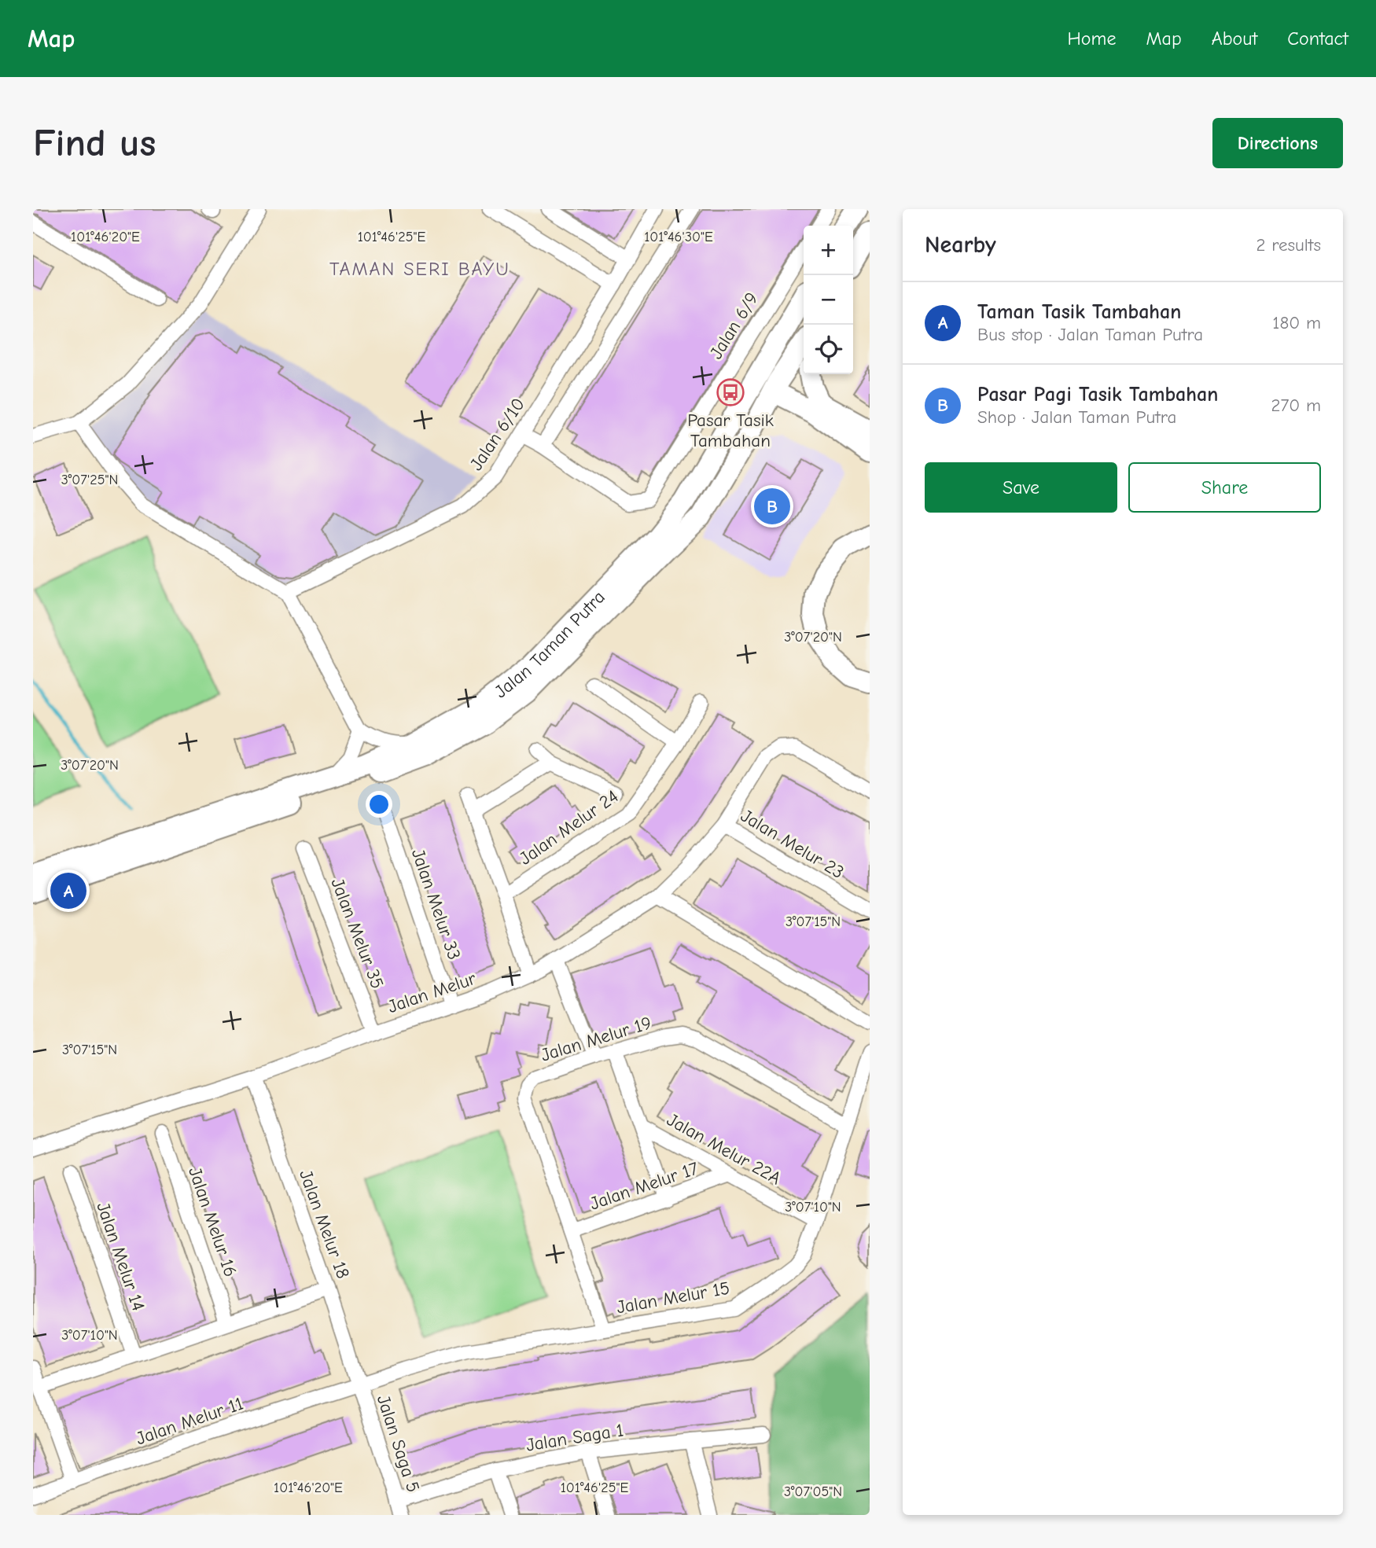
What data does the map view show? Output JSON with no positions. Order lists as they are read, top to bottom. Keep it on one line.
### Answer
{"streets":{"street":["Jalan 6/9","Jalan 6/10","Jalan Taman Putra","Jalan Melur 24","Jalan Melur 23","Jalan Melur 33","Jalan Melur 35","Jalan Melur","Jalan Melur 19","Jalan Melur 22A","Jalan Melur 17","Jalan Melur 16","Jalan Melur 18","Jalan Melur 14","Jalan Melur 15","Jalan Melur 11","Jalan Saga 1","Jalan Saga 5"]},"crossings":[["Jalan 6/9","Jalan 6/10"],["Jalan Melur 23","Jalan Melur"],["Jalan Melur 33","Jalan Melur"],["Jalan Melur 35","Jalan Melur"],["Jalan Melur","Jalan Melur 18"],["Jalan Melur 19","Jalan Melur 17"],["Jalan Melur 19","Jalan Melur 15"],["Jalan Melur 22A","Jalan Melur 17"],["Jalan Melur 22A","Jalan Melur 15"],["Jalan Melur 18","Jalan Melur 15"],["Jalan Melur 18","Jalan Melur 11"],["Jalan Melur 18","Jalan Saga 5"],["Jalan Melur 15","Jalan Melur 11"],["Jalan Melur 15","Jalan Saga 5"],["Jalan Melur 11","Jalan Saga 5"],["Jalan Saga 1","Jalan Saga 5"]],"districts":["TAMAN SERI BAYU"],"places":{"bus stop":["Pasar Tasik Tambahan"]},"page":{"header":"Map","nav":["Home","Map","About","Contact"],"buttons":["Directions",["Save","Share"]],"title":"Find us","heading":["Nearby","2 results"],"map_buttons":["+","−"],"list":[{"mark":"A","name":"Taman Tasik Tambahan","note":"Bus stop · Jalan Taman Putra","value":"180 m"},{"mark":"B","name":"Pasar Pagi Tasik Tambahan","note":"Shop · Jalan Taman Putra","value":"270 m"}],"pins":["B","A"]},"coordinates":["101°46'20\"E","101°46'25\"E","101°46'30\"E","3°07'25\"N","3°07'20\"N","3°07'15\"N","3°07'10\"N","3°07'05\"N"]}
